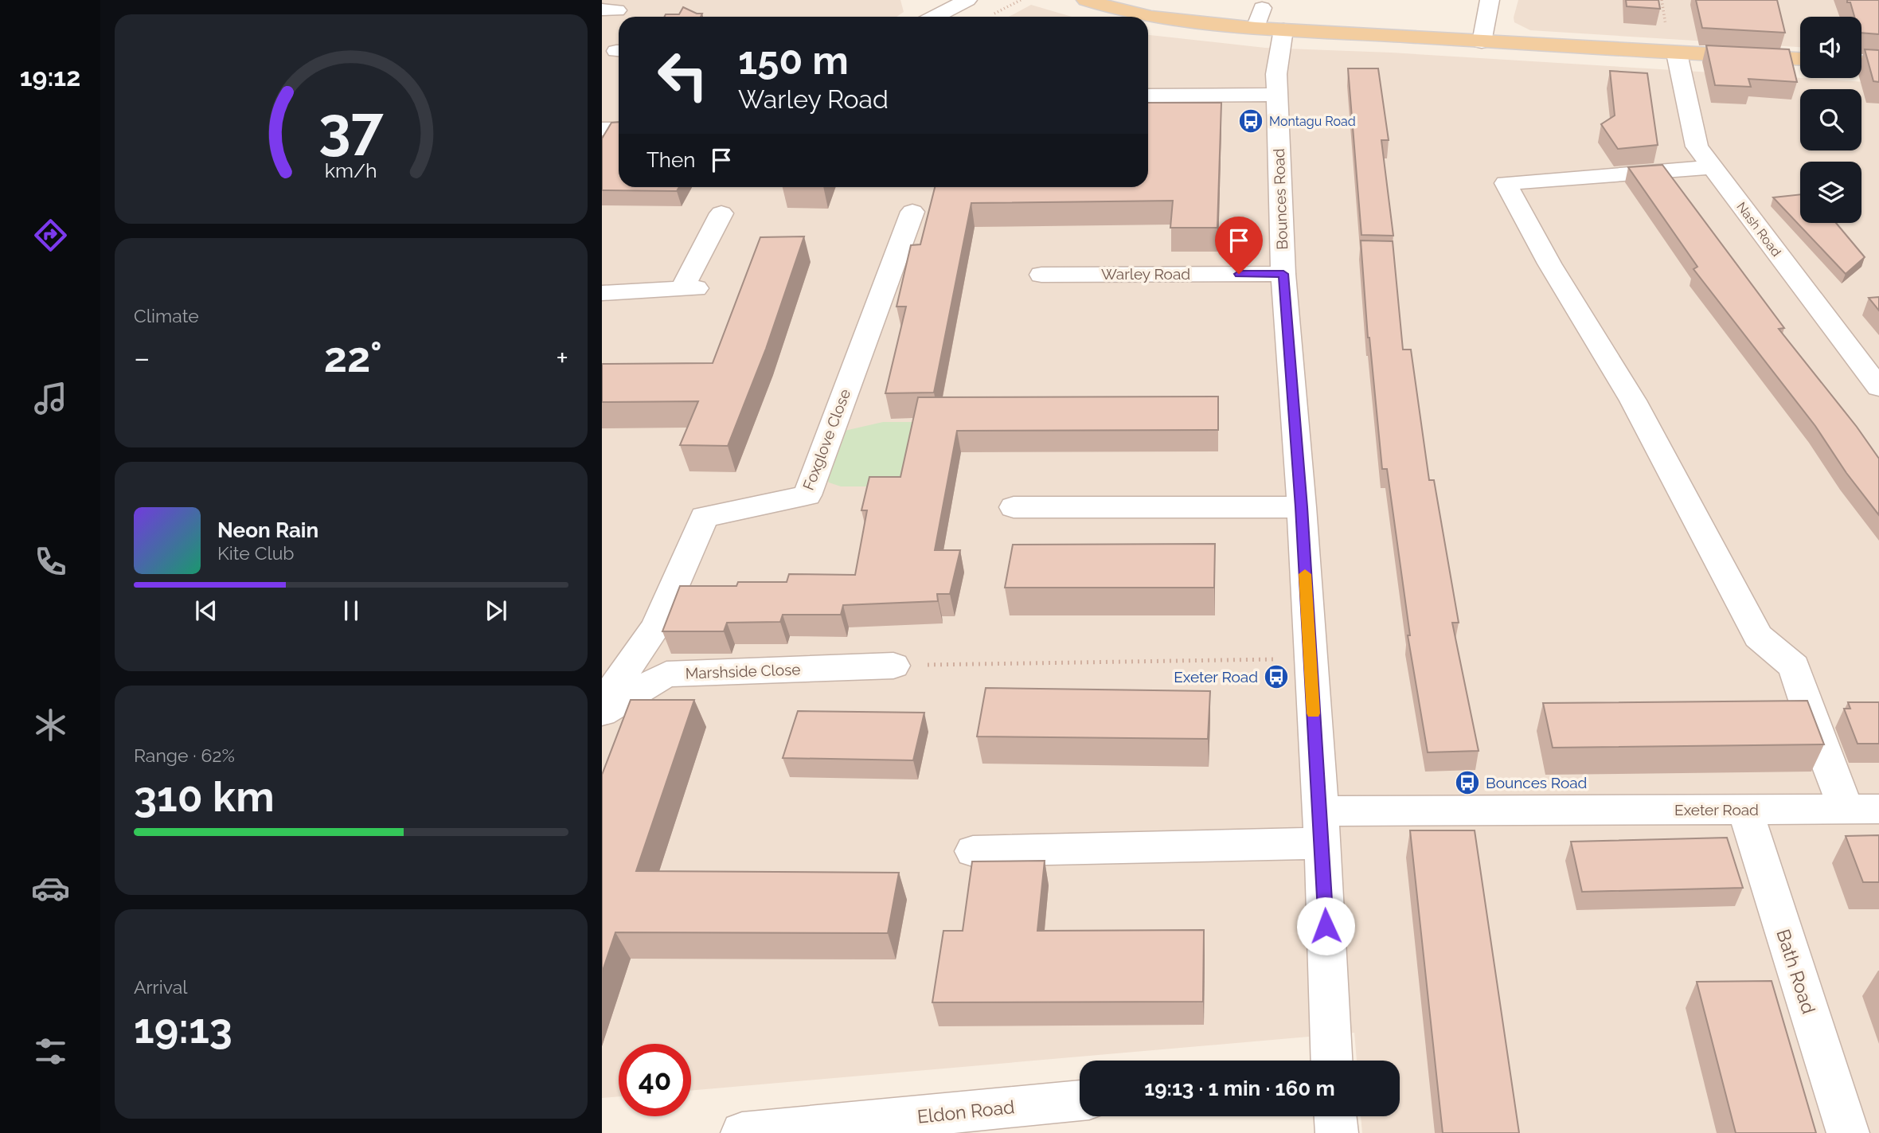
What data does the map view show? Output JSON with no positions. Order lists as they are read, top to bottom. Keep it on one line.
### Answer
{"streets":{"street":["Bounces Road","Nash Road","Warley Road","Foxglove Close","Marshside Close","Exeter Road","Bath Road","Eldon Road"]},"crossings":[["Bounces Road","Warley Road"],["Bounces Road","Exeter Road"],["Exeter Road","Bath Road"]],"places":{"bus stop":["Montagu Road","Exeter Road","Bounces Road"]},"page":{"tabs":"19:12","turn":["150 m","Warley Road"],"then":"Then","tile":["Climate",["Range · 62%","310 km"],["Arrival","19:13"]],"heat":["−","22°","+"],"song":["Neon Rain","Kite Club"],"limit":"40","trip":"19:13 · 1 min · 160 m","gauge":["37","km/h"]}}
